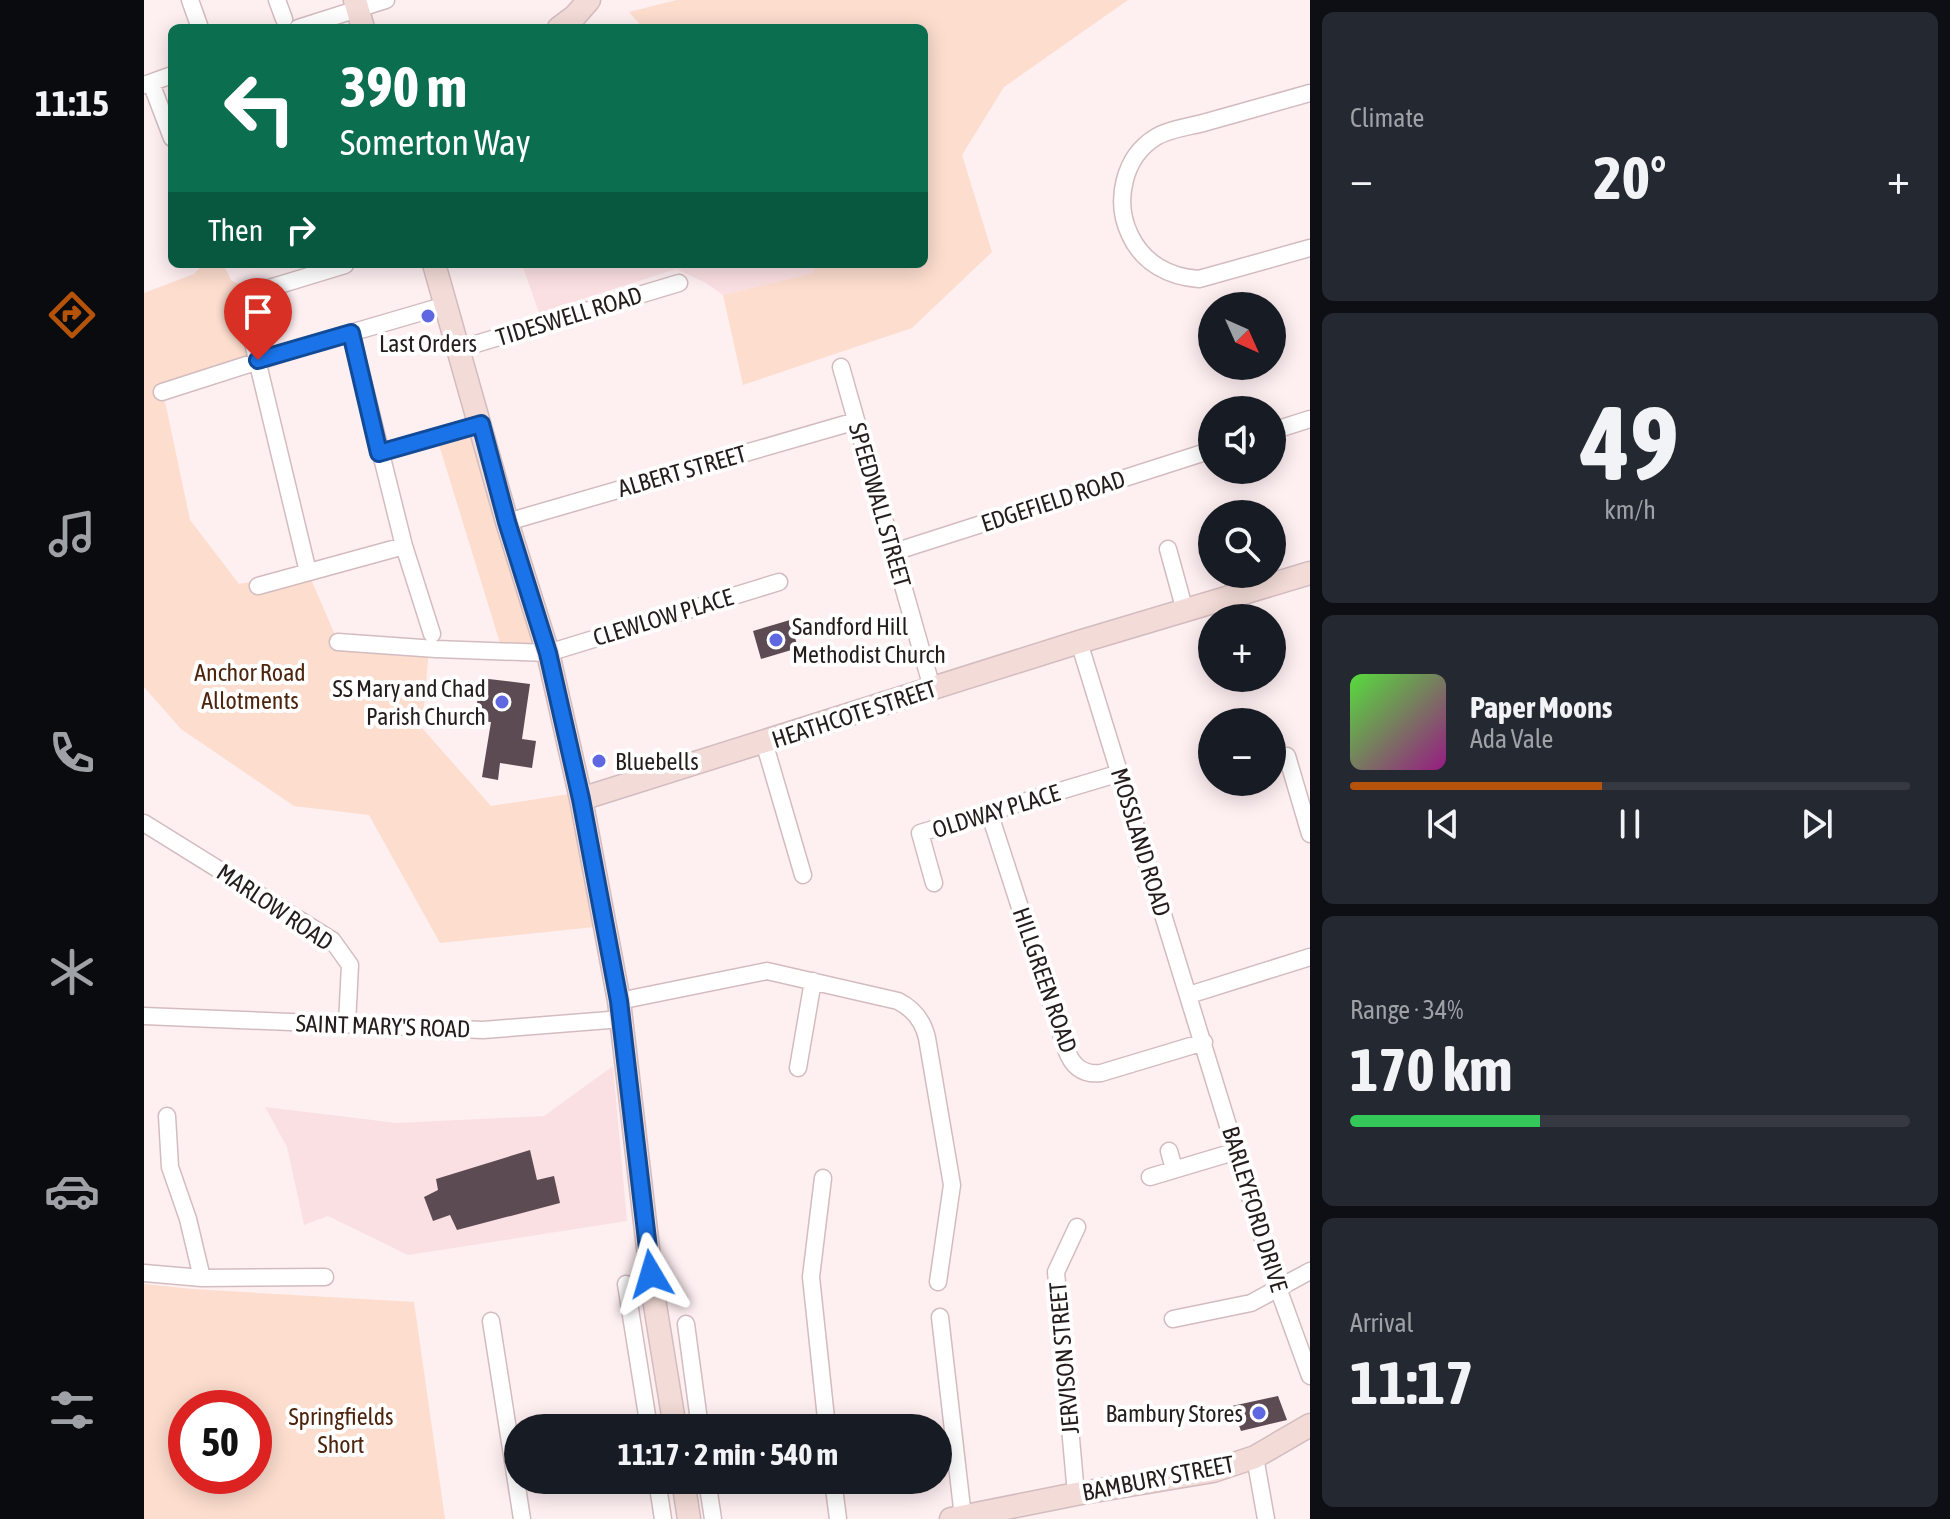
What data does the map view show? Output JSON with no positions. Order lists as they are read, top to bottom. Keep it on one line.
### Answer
{"streets":{"main road":["HEATHCOTE STREET","BAMBURY STREET"],"street":["TIDESWELL ROAD","ALBERT STREET","EDGEFIELD ROAD","SPEEDWALL STREET","CLEWLOW PLACE","OLDWAY PLACE","MOSSLAND ROAD","MARLOW ROAD","HILLGREEN ROAD","SAINT MARY'S ROAD","BARLEYFORD DRIVE","JERVISON STREET"]},"crossings":[["ALBERT STREET","SPEEDWALL STREET"],["EDGEFIELD ROAD","SPEEDWALL STREET"],["SPEEDWALL STREET","HEATHCOTE STREET"],["HEATHCOTE STREET","MOSSLAND ROAD"],["OLDWAY PLACE","MOSSLAND ROAD"],["OLDWAY PLACE","HILLGREEN ROAD"],["MOSSLAND ROAD","HILLGREEN ROAD"],["MOSSLAND ROAD","BARLEYFORD DRIVE"],["MARLOW ROAD","SAINT MARY'S ROAD"],["HILLGREEN ROAD","BARLEYFORD DRIVE"],["JERVISON STREET","BAMBURY STREET"]],"parks":["Anchor Road Allotments","Springfields Short"],"places":["Last Orders","Sandford Hill Methodist Church","SS Mary and Chad Parish Church","Bluebells","Bambury Stores"],"north":"bottom right","page":{"tabs":"11:15","tile":["Climate",["49","km/h"],["Range · 34%","170 km"],["Arrival","11:17"]],"turn":["390 m","Somerton Way"],"heat":["−","20°","+"],"then":"Then","map_buttons":["+","−"],"song":["Paper Moons","Ada Vale"],"limit":"50","trip":"11:17 · 2 min · 540 m"}}
